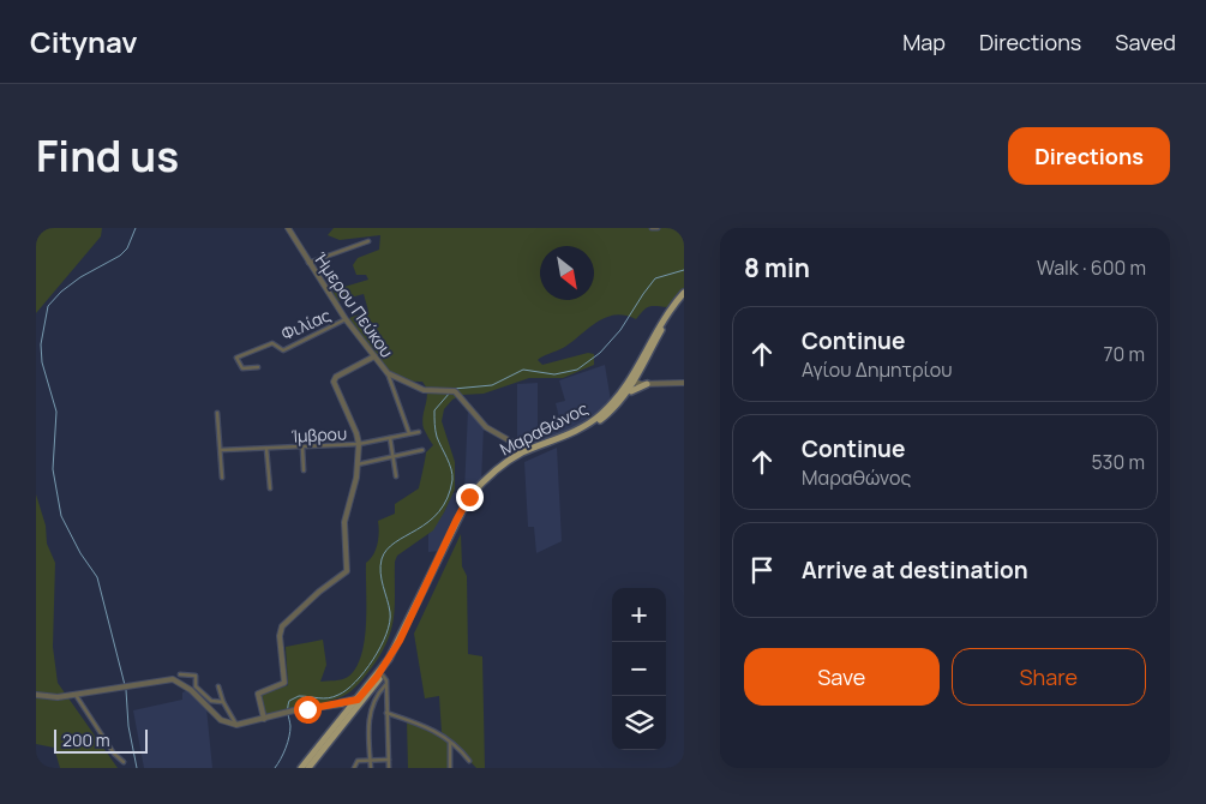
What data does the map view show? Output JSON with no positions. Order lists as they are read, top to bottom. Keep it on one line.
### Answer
{"streets":{"main road":["Μαραθώνος"],"street":["Ήμερου Πεύκου","Φιλίας","Ίμβρου"]},"crossings":[["Ήμερου Πεύκου","Φιλίας"],["Ήμερου Πεύκου","Μαραθώνος"]],"scale_bar":"200 m","north":"bottom right","page":{"header":"Citynav","nav":["Map","Directions","Saved"],"title":"Find us","buttons":["Directions",["Save","Share"]],"heading":["8 min","Walk · 600 m"],"list":[["Continue","Αγίου Δημητρίου","70 m"],["Continue","Μαραθώνος","530 m"],"Arrive at destination"],"map_buttons":["+","−"],"scale":"200 m"}}
